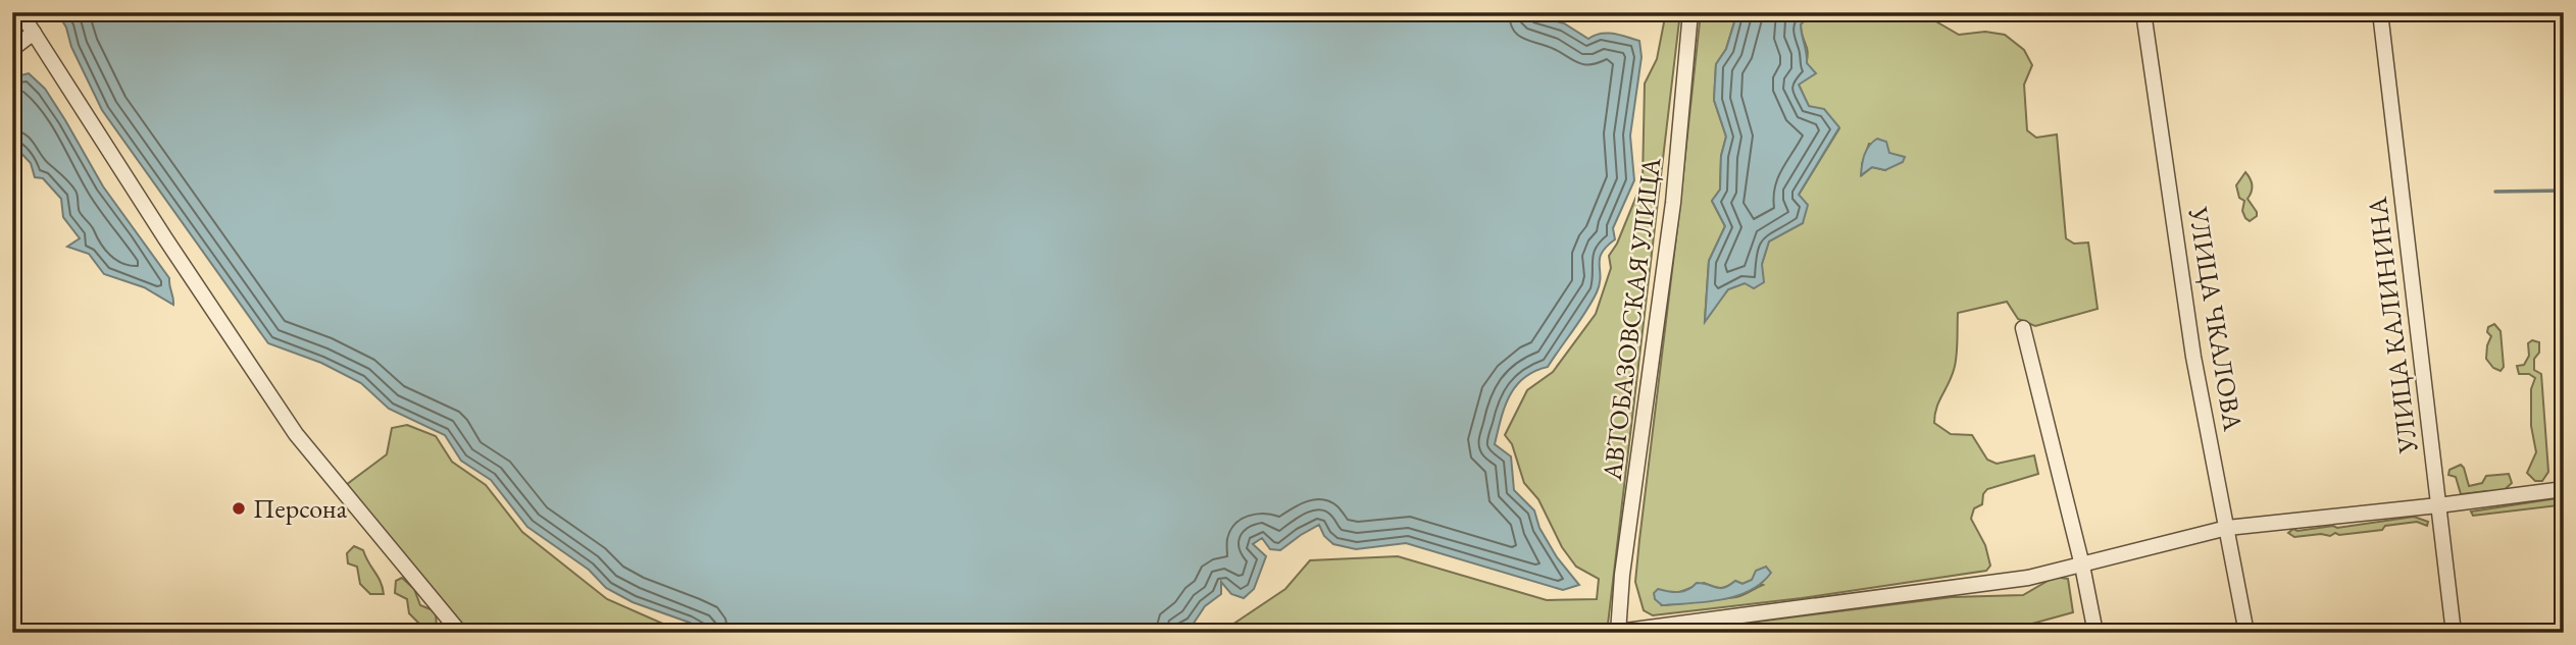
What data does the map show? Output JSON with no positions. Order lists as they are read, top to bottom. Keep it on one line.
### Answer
{"streets":{"street":["АВТОБАЗОВСКАЯ УЛИЦА","УЛИЦА ЧКАЛОВА","УЛИЦА КАЛИНИНА"]},"places":["Персона"]}
